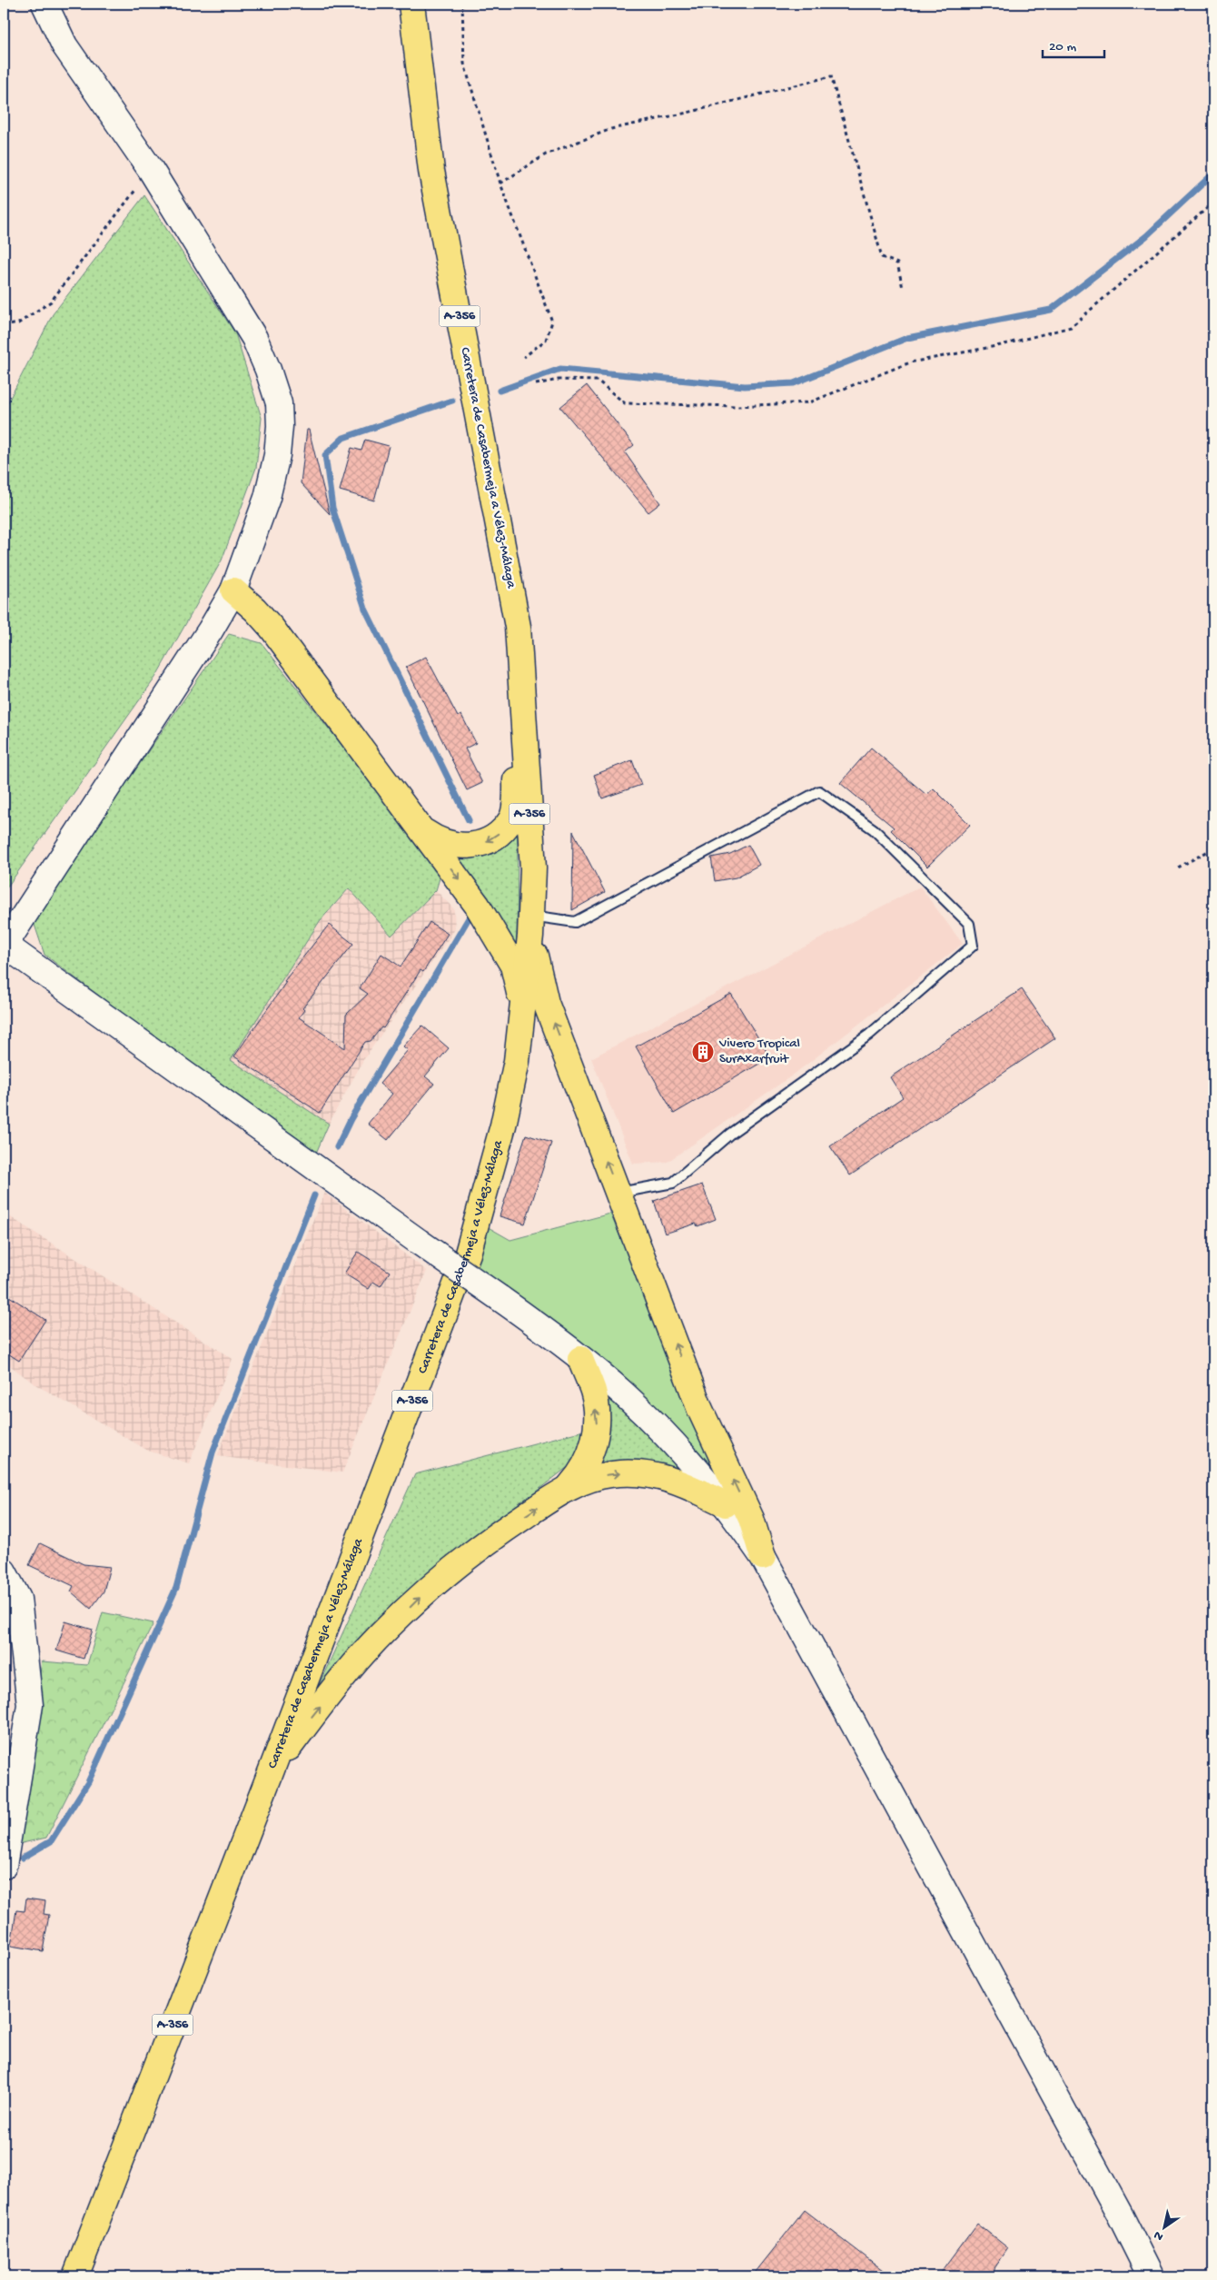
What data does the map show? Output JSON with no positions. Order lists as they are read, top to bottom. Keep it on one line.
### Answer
{"streets":{"main road":["A-356","Carretera de Casabermeja a Vélez-Málaga"]},"places":{"building":["Vivero Tropical SurAxarfruit"]},"scale_bar":"20 m","north":"bottom left"}
